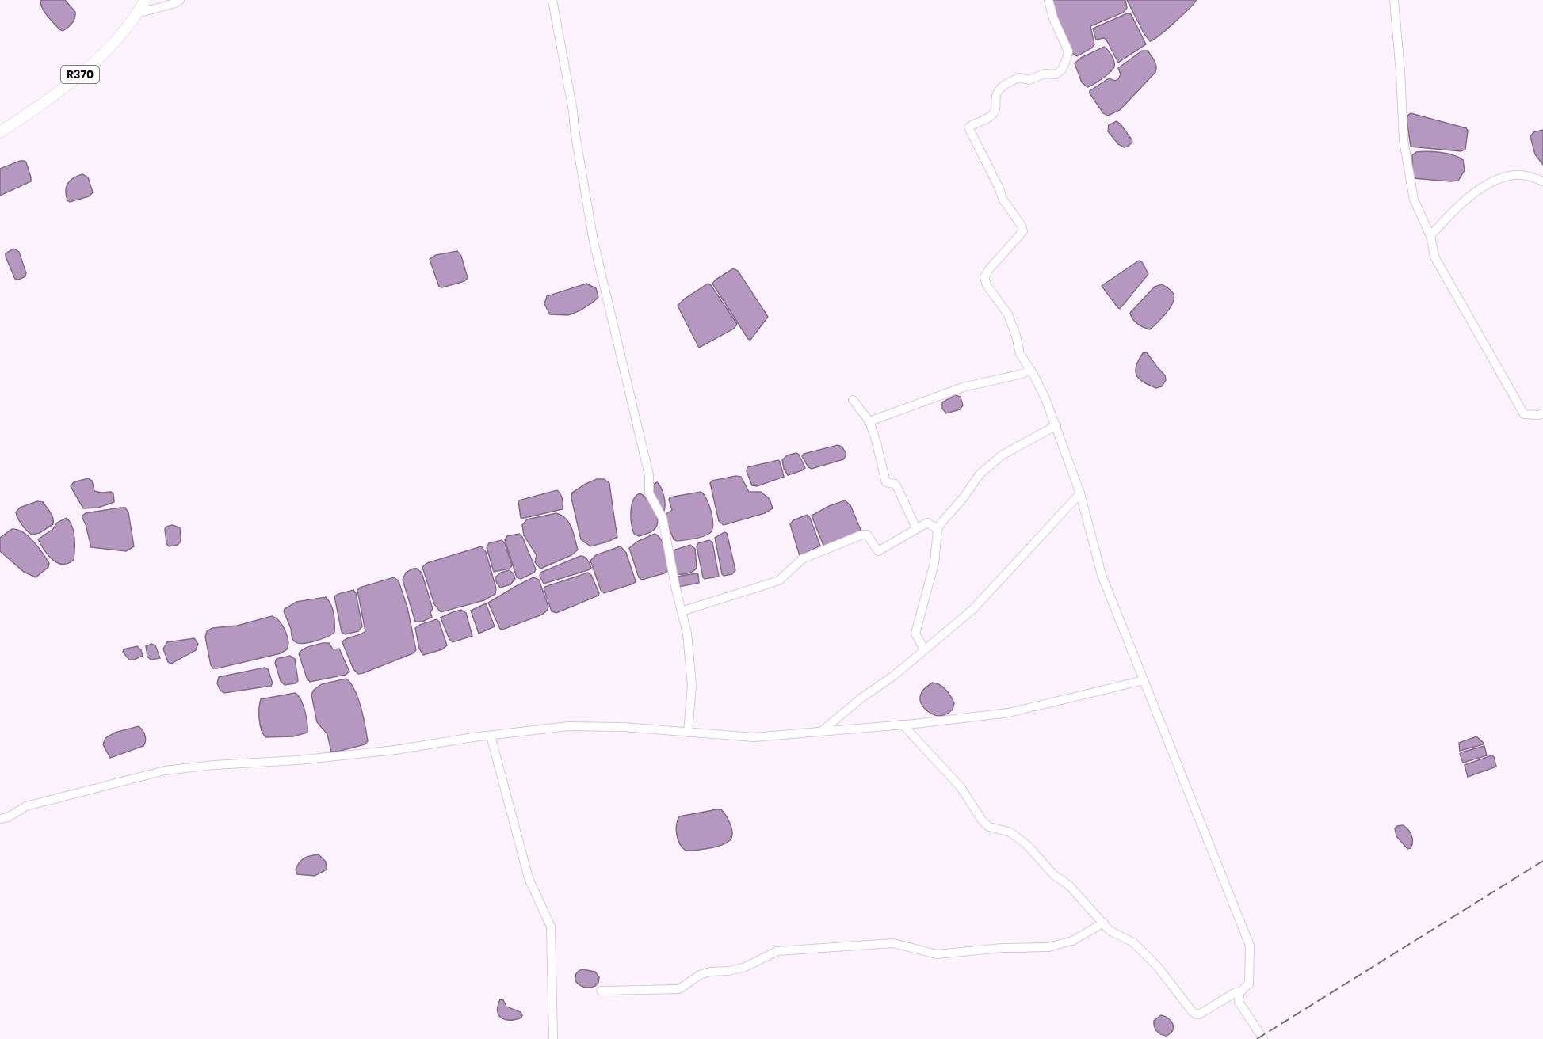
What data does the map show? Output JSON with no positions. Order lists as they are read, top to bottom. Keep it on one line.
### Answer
{"streets":{"main road":["R370"]}}
